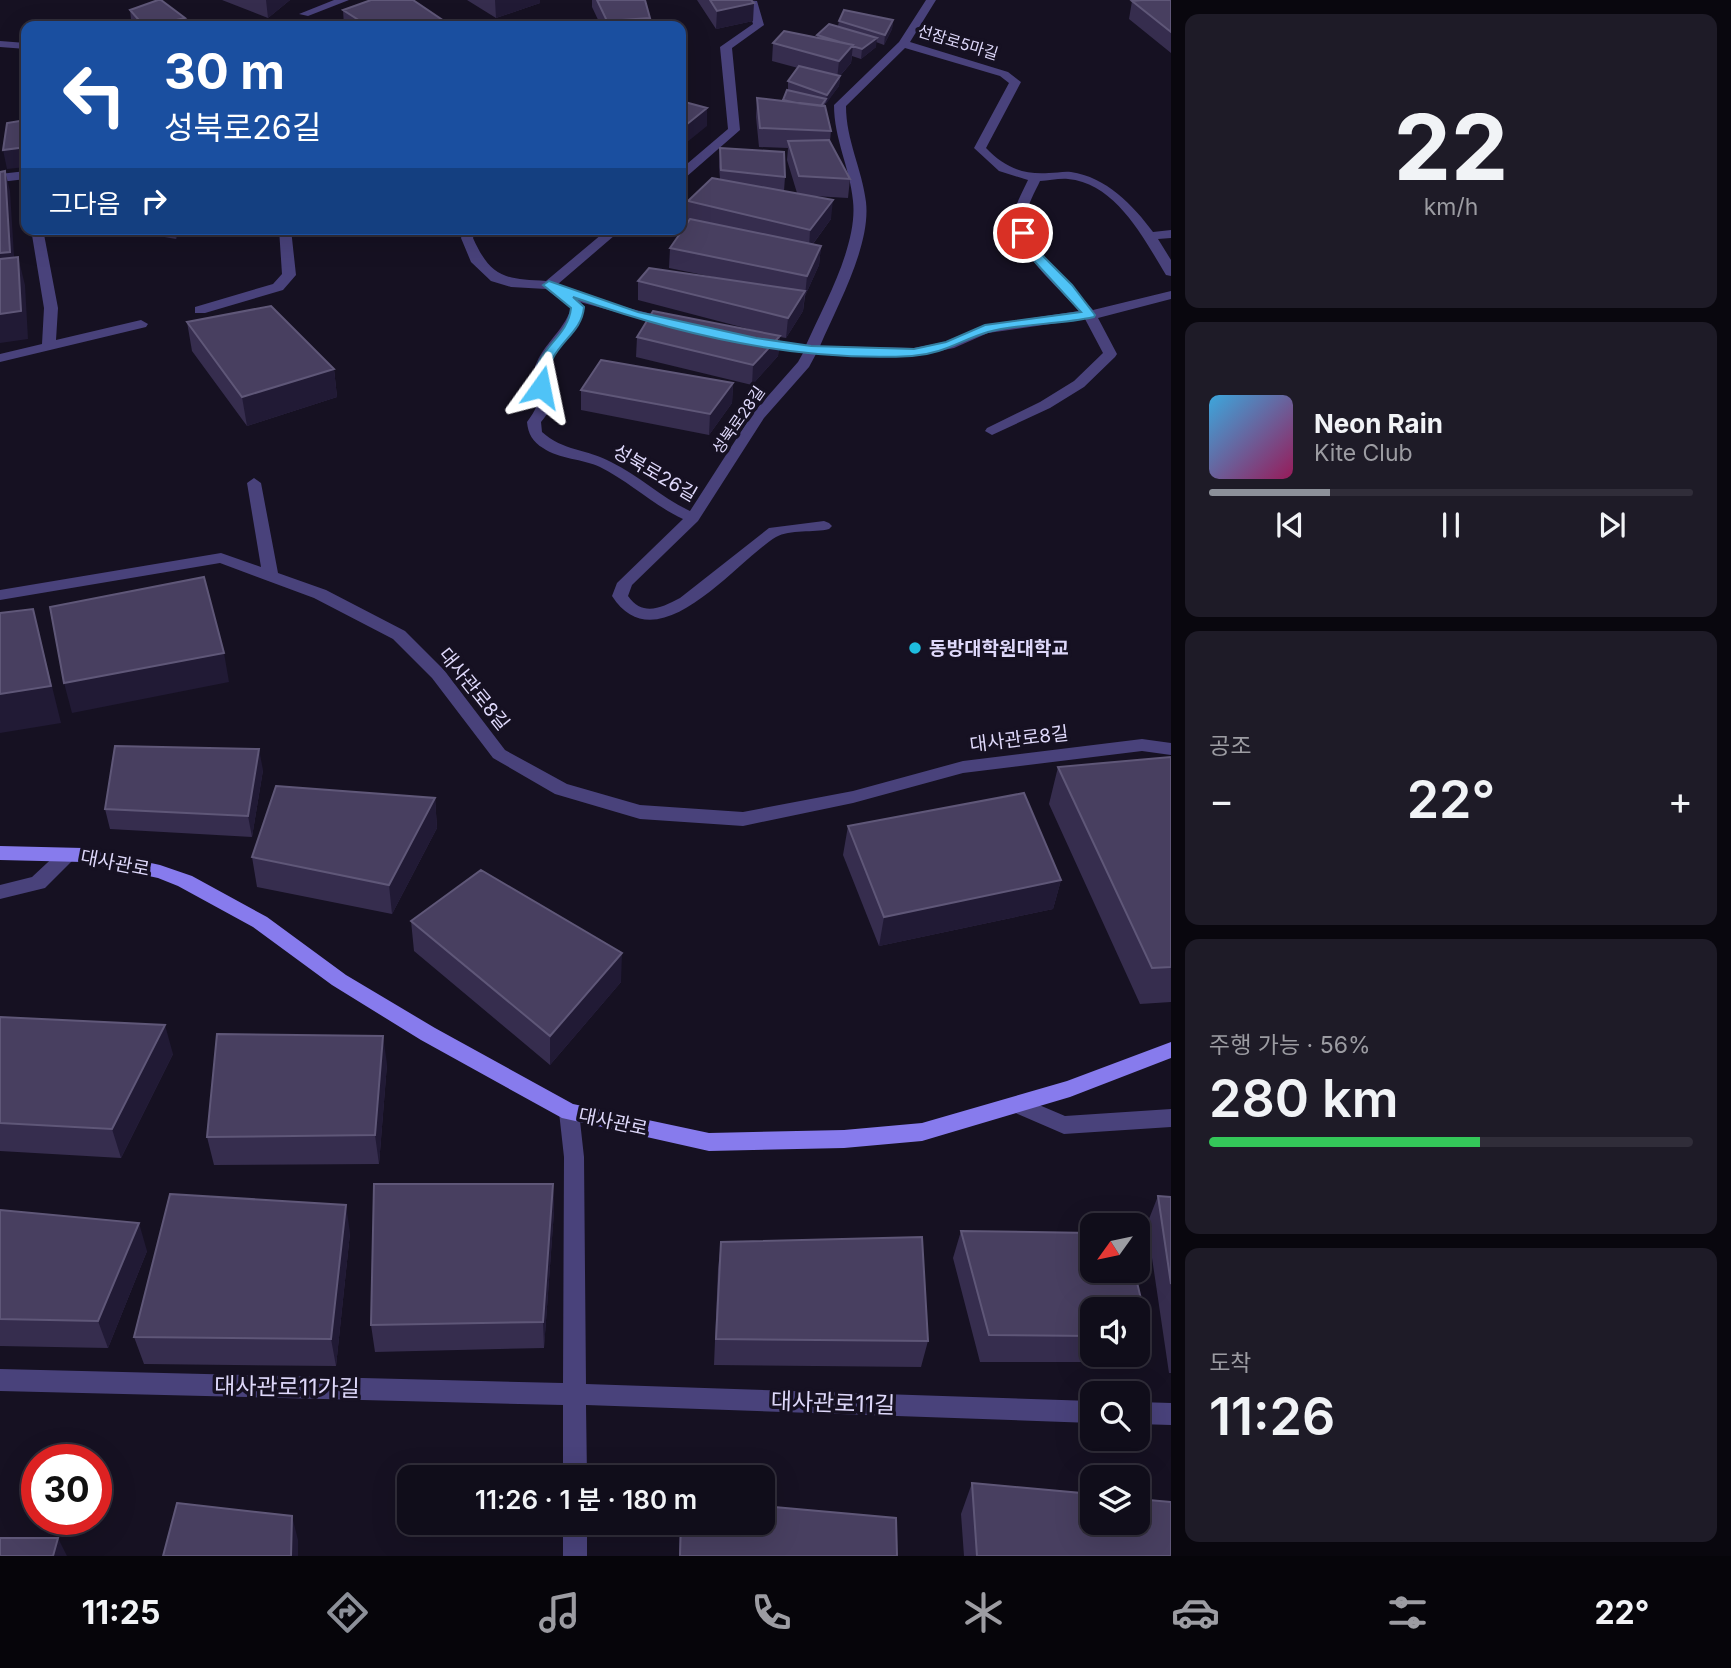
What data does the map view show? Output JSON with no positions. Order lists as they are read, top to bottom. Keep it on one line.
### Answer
{"streets":{"main road":["대사관로"],"street":["선잠로5마길","성북로28길","성북로26길","대사관로8길","대사관로11가길","대사관로11길"]},"crossings":[["선잠로5마길","성북로28길"],["성북로28길","성북로26길"],["대사관로11가길","대사관로11길"]],"places":["동방대학원대학교"],"north":"bottom left","page":{"tile":[["22","km/h"],"공조",["주행 가능 · 56%","280 km"],["도착","11:26"]],"turn":["30 m","성북로26길"],"then":"그다음","song":["Neon Rain","Kite Club"],"heat":["−","22°","+"],"limit":"30","trip":"11:26 · 1 분 · 180 m","tabs":["11:25","22°"]}}
